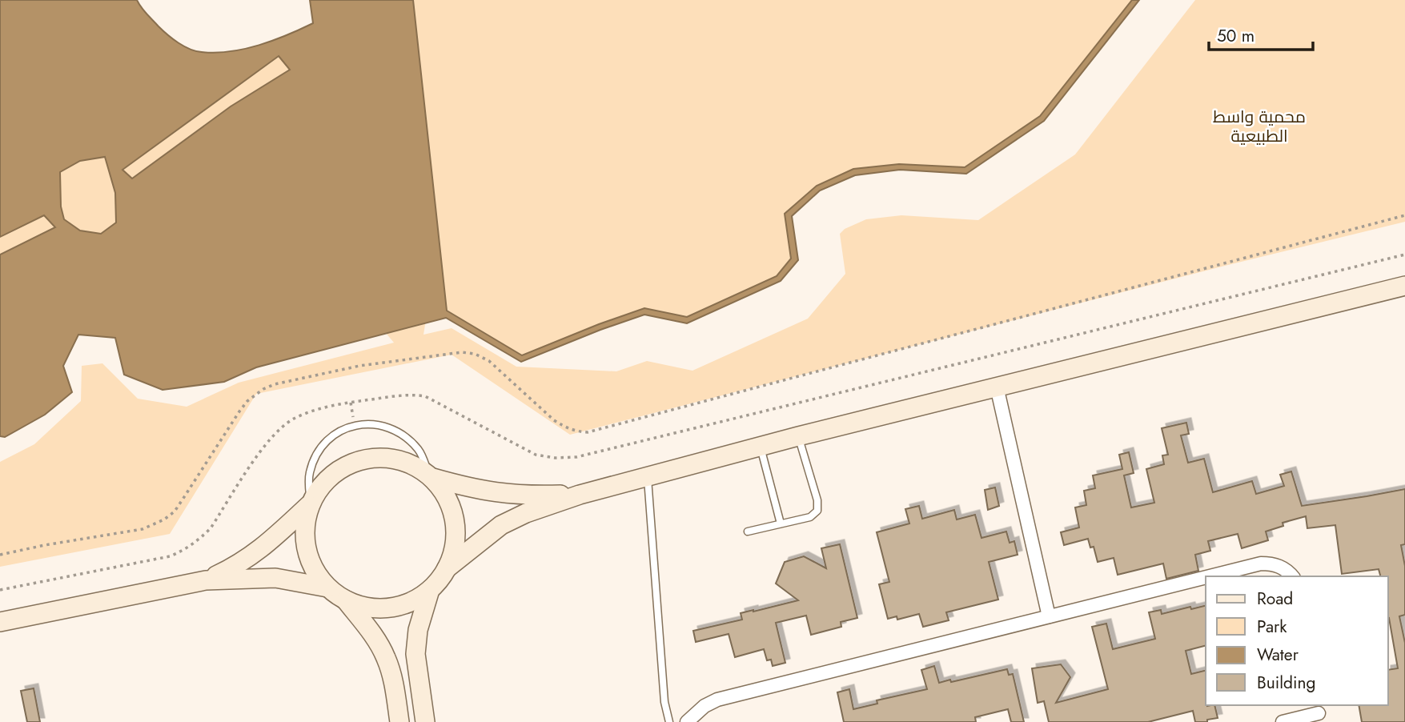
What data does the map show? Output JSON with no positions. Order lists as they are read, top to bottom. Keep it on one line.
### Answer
{"parks":["محمية واسط الطبيعية"],"legend":["Road","Park","Water","Building"],"scale_bar":"50 m"}
